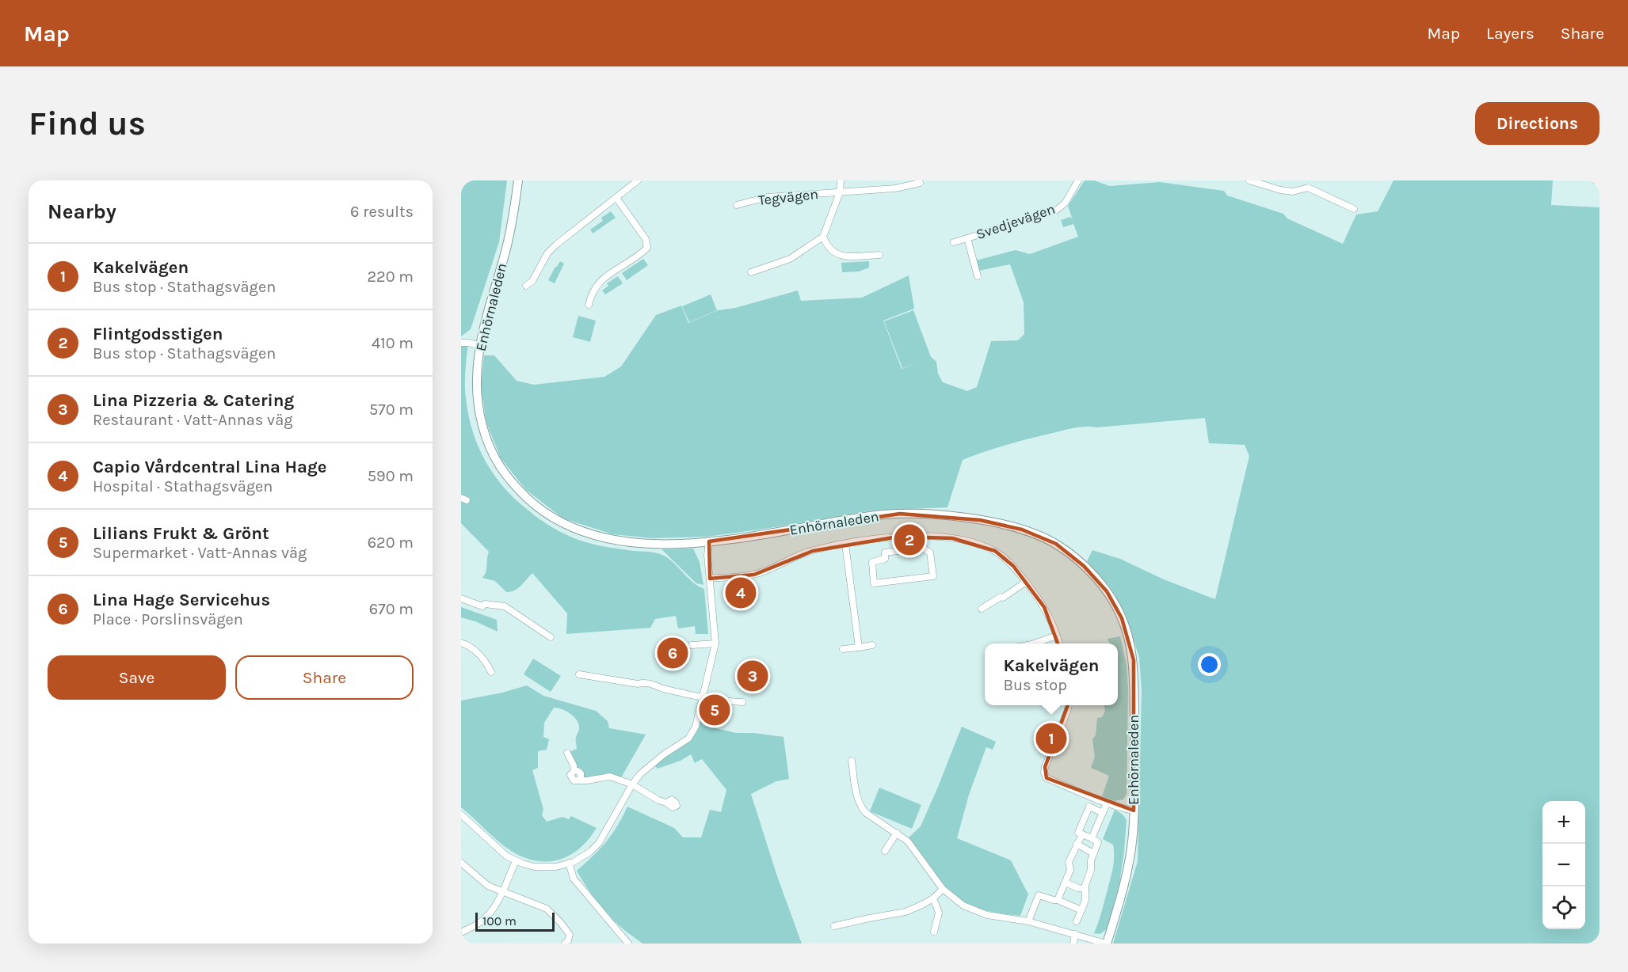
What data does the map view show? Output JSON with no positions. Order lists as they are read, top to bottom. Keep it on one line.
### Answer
{"streets":{"street":["Tegvägen","Svedjevägen","Enhörnaleden"]},"scale_bar":"100 m","page":{"header":"Map","nav":["Map","Layers","Share"],"buttons":["Directions",["Save","Share"]],"title":"Find us","heading":["Nearby","6 results"],"list":[{"mark":"1","name":"Kakelvägen","note":"Bus stop · Stathagsvägen","value":"220 m"},{"mark":"2","name":"Flintgodsstigen","note":"Bus stop · Stathagsvägen","value":"410 m"},{"mark":"3","name":"Lina Pizzeria & Catering","note":"Restaurant · Vatt-Annas väg","value":"570 m"},{"mark":"4","name":"Capio Vårdcentral Lina Hage","note":"Hospital · Stathagsvägen","value":"590 m"},{"mark":"5","name":"Lilians Frukt & Grönt","note":"Supermarket · Vatt-Annas väg","value":"620 m"},{"mark":"6","name":"Lina Hage Servicehus","note":"Place · Porslinsvägen","value":"670 m"}],"pins":["2","4","6","3","5","1"],"popup":["Kakelvägen","Bus stop"],"map_buttons":["+","−"],"scale":"100 m"}}
